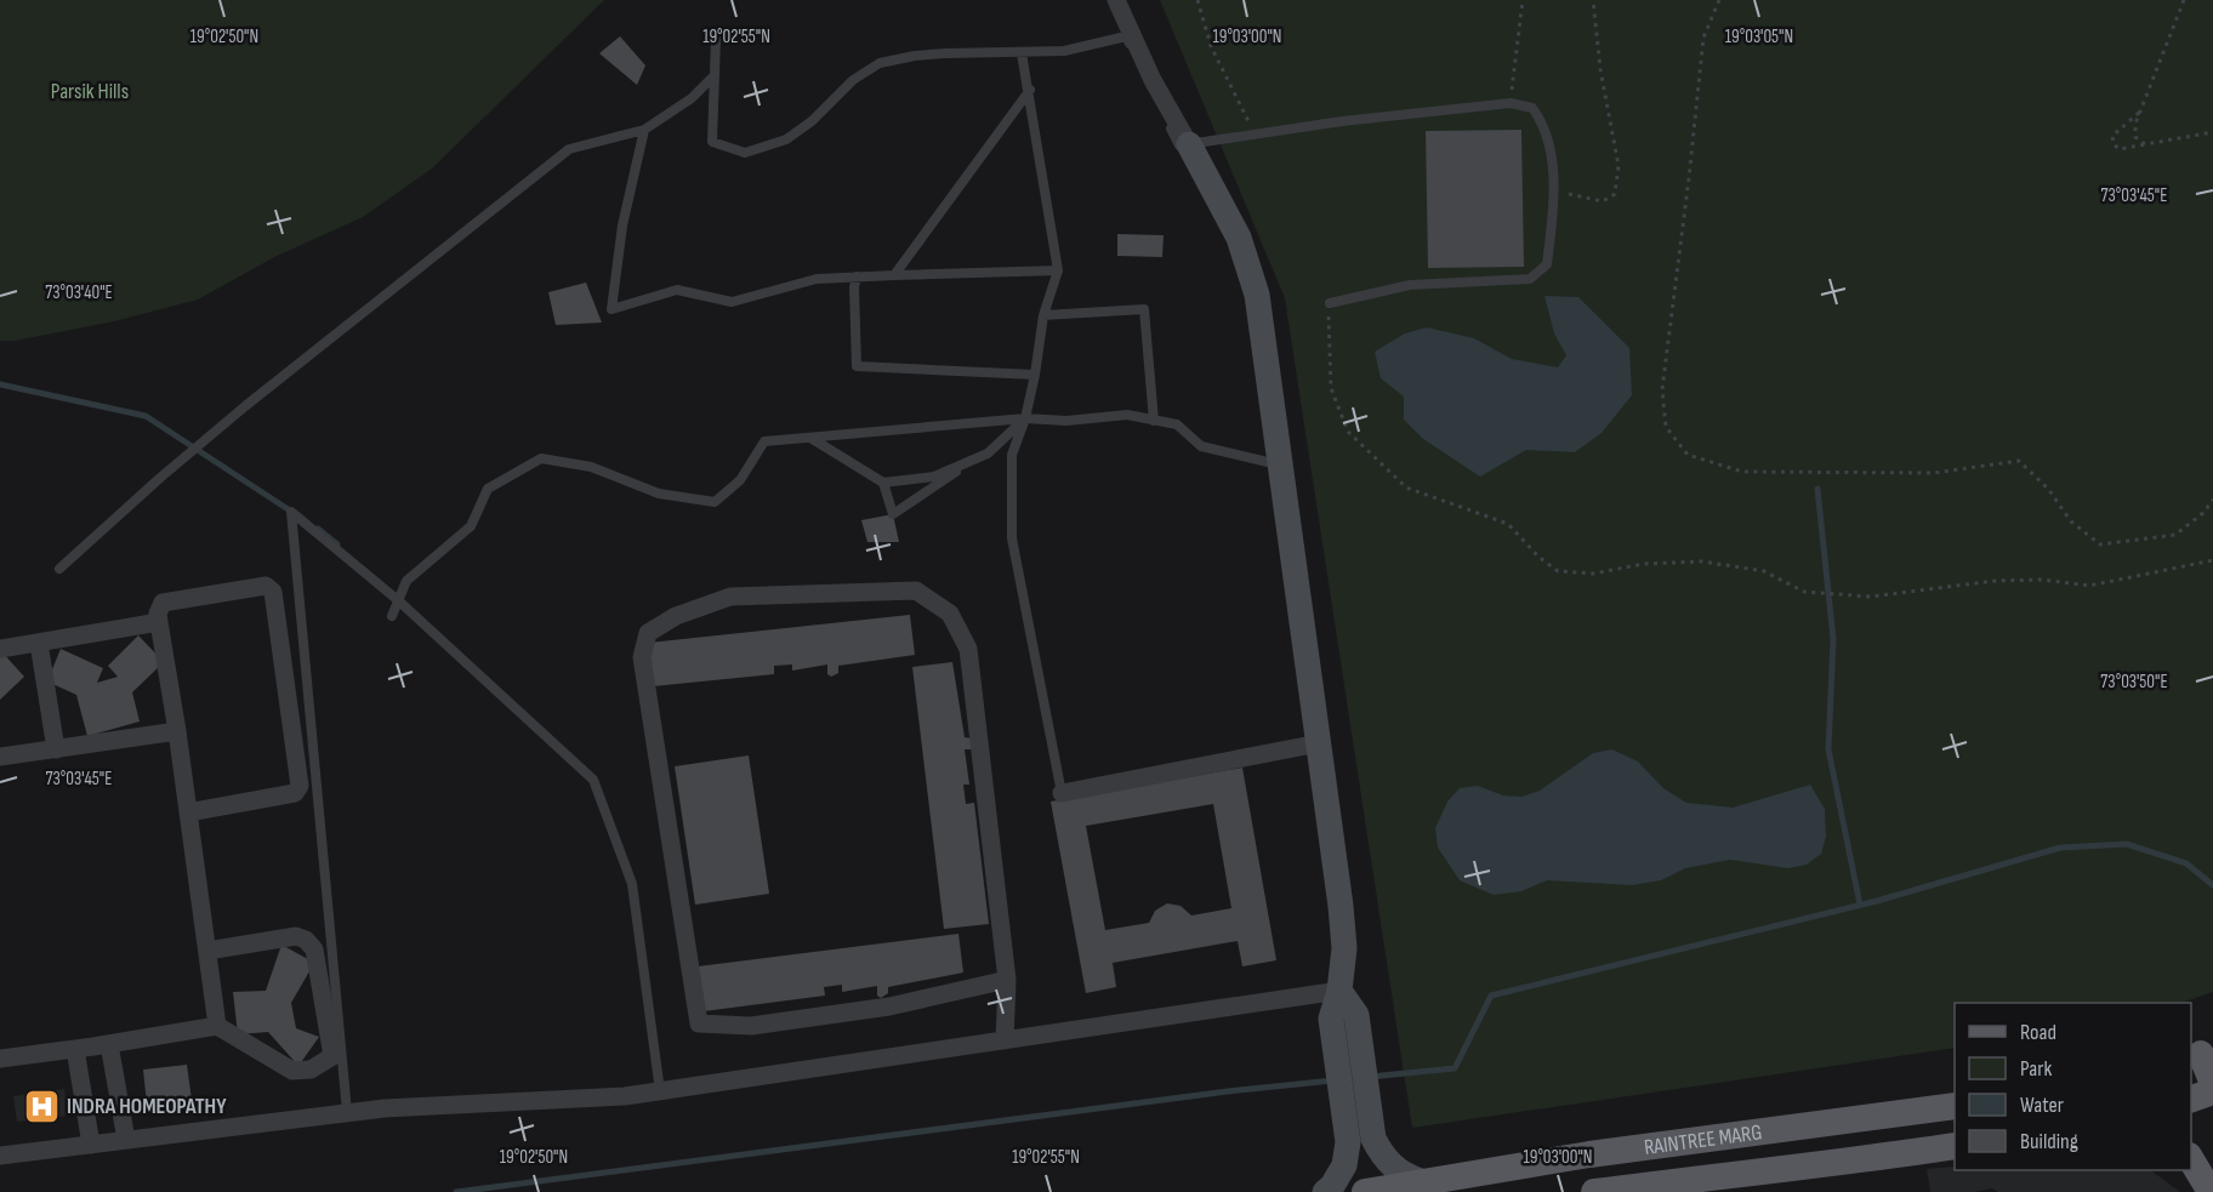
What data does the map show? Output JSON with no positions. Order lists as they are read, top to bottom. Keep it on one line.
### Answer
{"streets":{"main road":["RAINTREE MARG"]},"parks":["Parsik Hills"],"places":{"hospital":["INDRA HOMEOPATHY"]},"legend":["Road","Park","Water","Building"],"coordinates":["19°02'50\"N","19°02'55\"N","19°03'05\"N","19°03'00\"N","73°03'45\"E","73°03'40\"E","73°03'50\"E"]}
